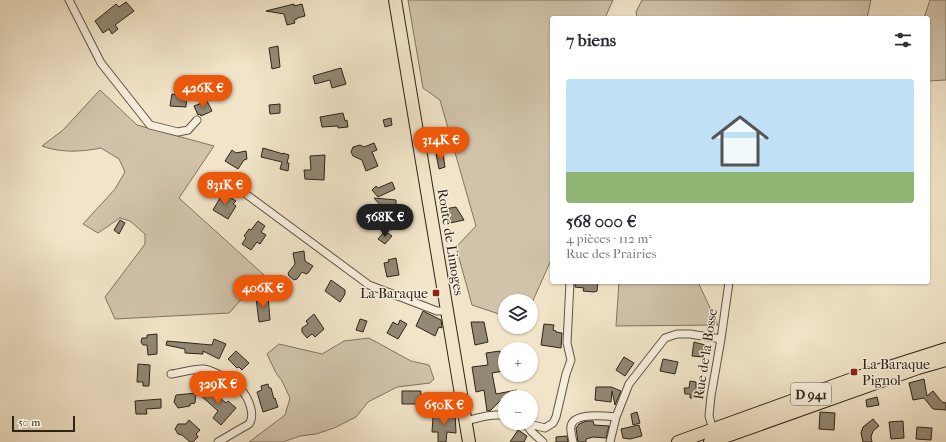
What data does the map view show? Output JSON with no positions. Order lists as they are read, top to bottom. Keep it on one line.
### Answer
{"streets":{"main road":["Route de Limoges","D 941"],"street":["Rue de la Bosse"]},"crossings":[["Rue de la Bosse","D 941"]],"places":{"transit":["La Baraque","La Baraque Pignol"]},"scale_bar":"50 m","page":{"heading":"7 biens","list":[{"name":"568 000 €","note":"4 pièces · 112 m² · Rue des Prairies"}],"price":["426K €","314K €","831K €","568K €","406K €","329K €","650K €"],"map_buttons":["+","−"],"scale":"50 m"}}
